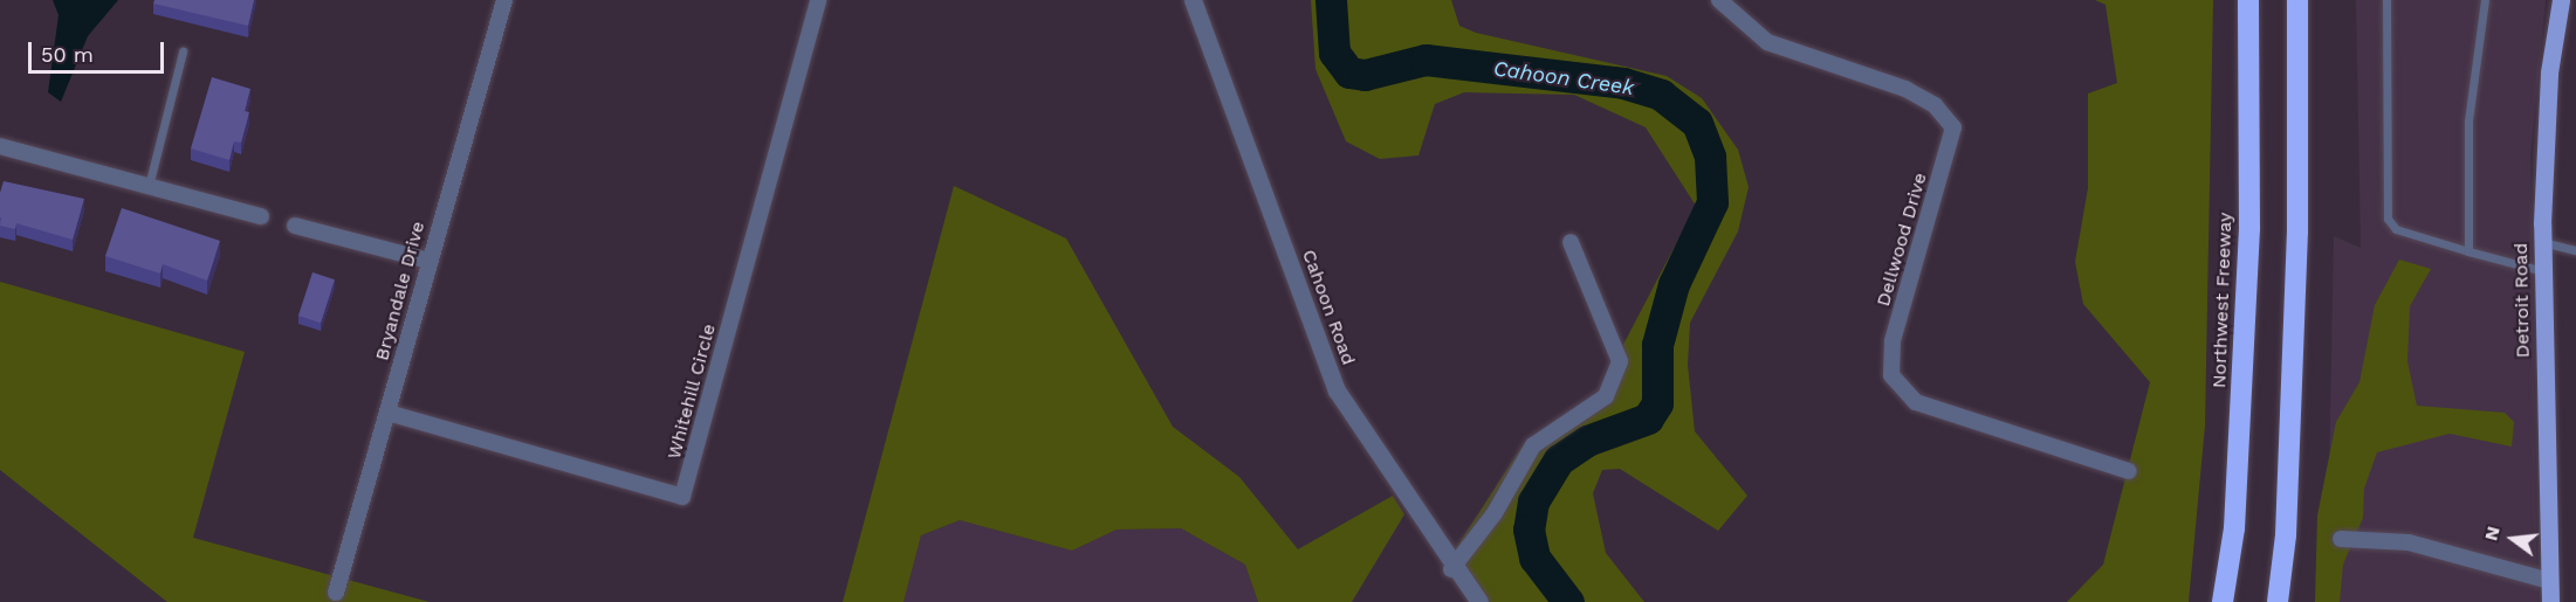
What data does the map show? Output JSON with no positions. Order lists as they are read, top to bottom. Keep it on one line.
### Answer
{"streets":{"highway":["Northwest Freeway"],"main road":["Detroit Road"],"street":["Dellwood Drive","Bryandale Drive","Cahoon Road","Whitehill Circle"]},"crossings":[["Bryandale Drive","Whitehill Circle"]],"water":["Cahoon Creek"],"scale_bar":"50 m","north":"left"}
